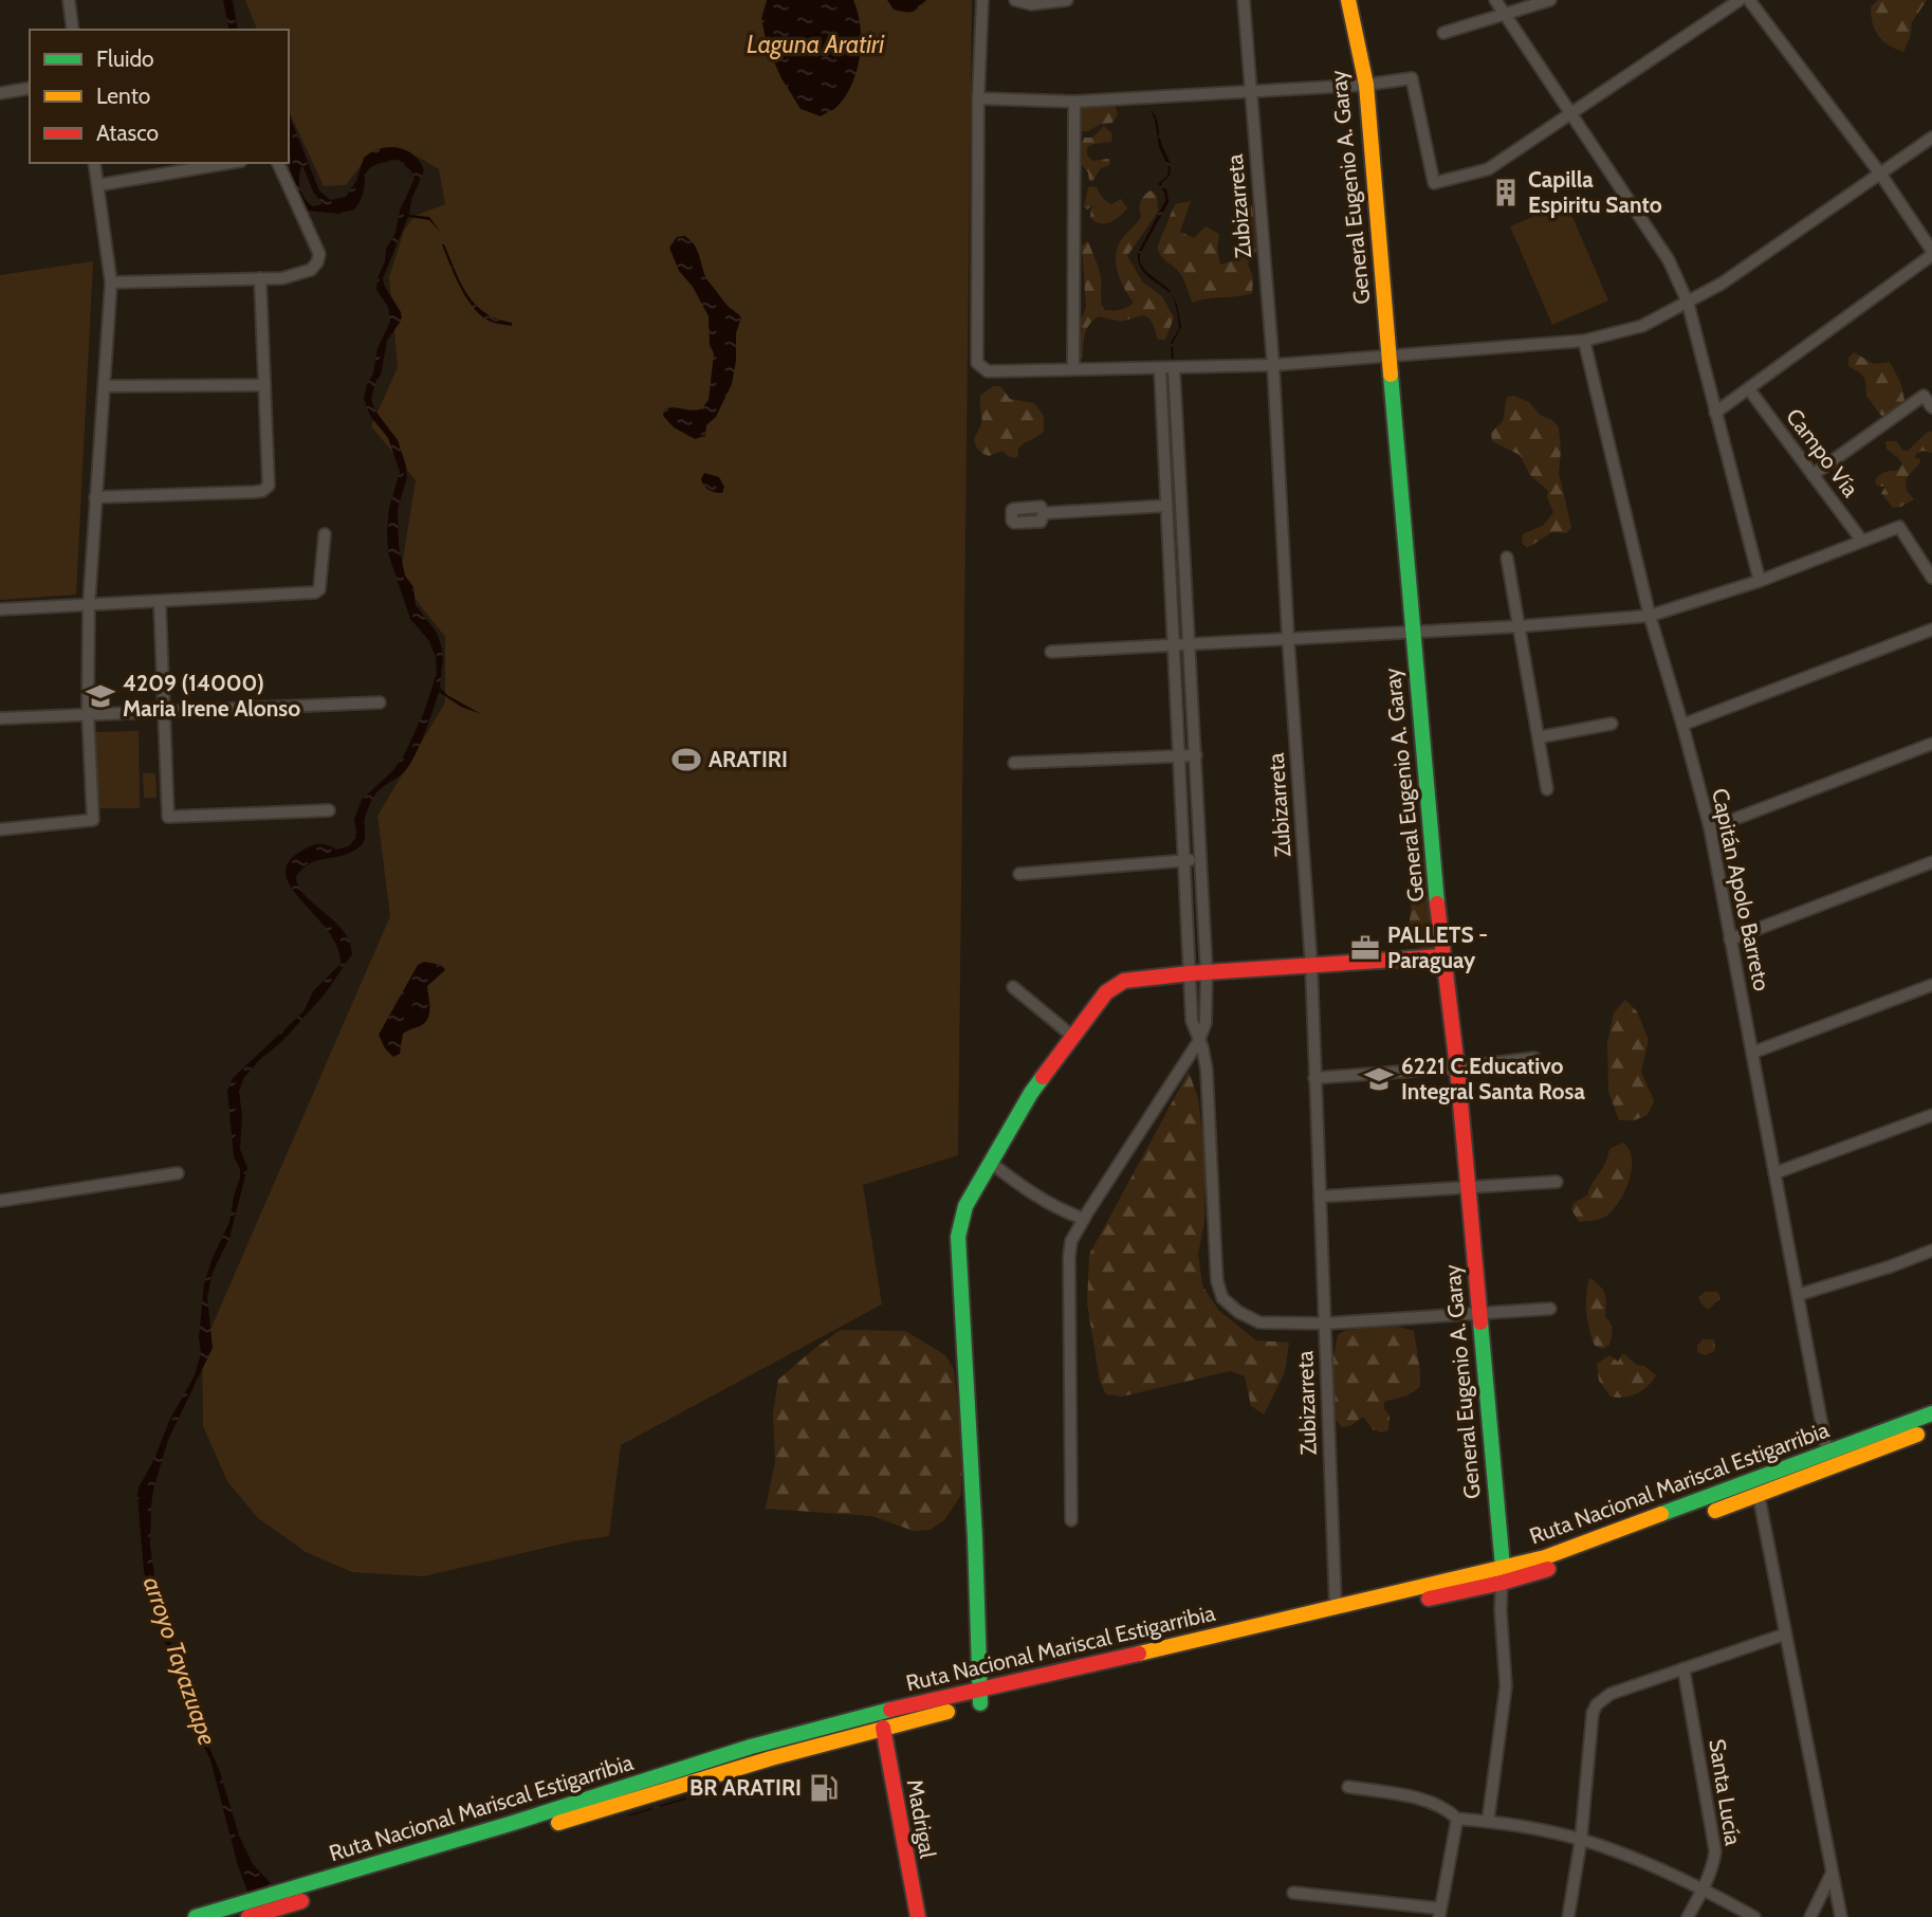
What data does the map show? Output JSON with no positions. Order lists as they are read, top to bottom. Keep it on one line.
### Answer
{"streets":{"main road":["General Eugenio A. Garay","Ruta Nacional Mariscal Estigarribia","Madrigal"],"street":["Zubizarreta","Campo Vía","Capitán Apolo Barreto","Santa Lucía"]},"crossings":[["General Eugenio A. Garay","Ruta Nacional Mariscal Estigarribia"],["Zubizarreta","Ruta Nacional Mariscal Estigarribia"],["Capitán Apolo Barreto","Ruta Nacional Mariscal Estigarribia"],["Ruta Nacional Mariscal Estigarribia","Madrigal"]],"water":["Laguna Aratiri","arroyo Tayazuape"],"places":{"building":["Capilla Espiritu Santo"],"school or university":["4209 (14000) Maria Irene Alonso","6221 C.Educativo Integral Santa Rosa"],"sports":["ARATIRI"],"office":["PALLETS - Paraguay"],"fuel station":["BR ARATIRI"]},"legend":["Fluido","Lento","Atasco"]}
